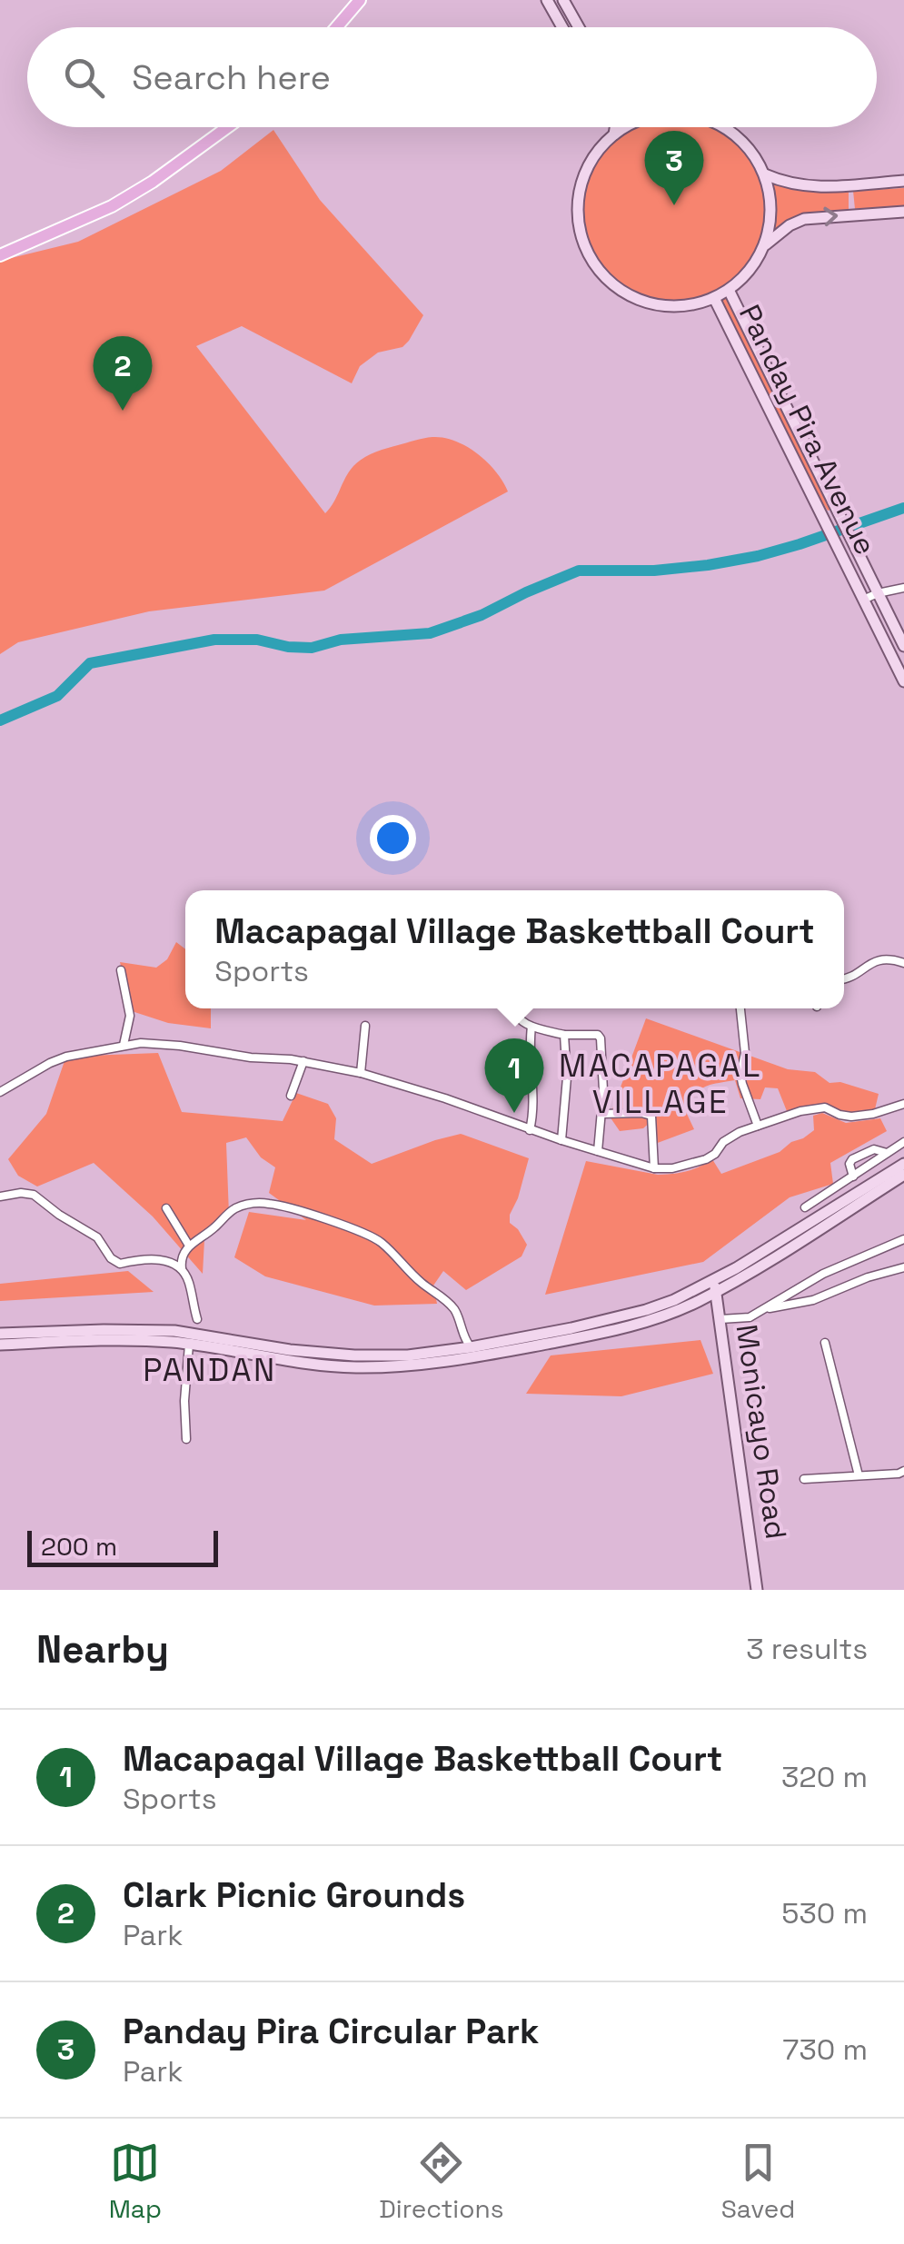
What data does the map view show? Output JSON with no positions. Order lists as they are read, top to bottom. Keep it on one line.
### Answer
{"streets":{"main road":["Panday Pira Avenue","Monicayo Road"]},"districts":["MACAPAGAL VILLAGE","PANDAN"],"scale_bar":"200 m","page":{"search":"Search here","pins":["3","2","1"],"popup":["Macapagal Village Baskettball Court","Sports"],"scale":"200 m","heading":["Nearby","3 results"],"list":[{"mark":"1","name":"Macapagal Village Baskettball Court","note":"Sports","value":"320 m"},{"mark":"2","name":"Clark Picnic Grounds","note":"Park","value":"530 m"},{"mark":"3","name":"Panday Pira Circular Park","note":"Park","value":"730 m"}],"nav":["Map","Directions","Saved"]}}
